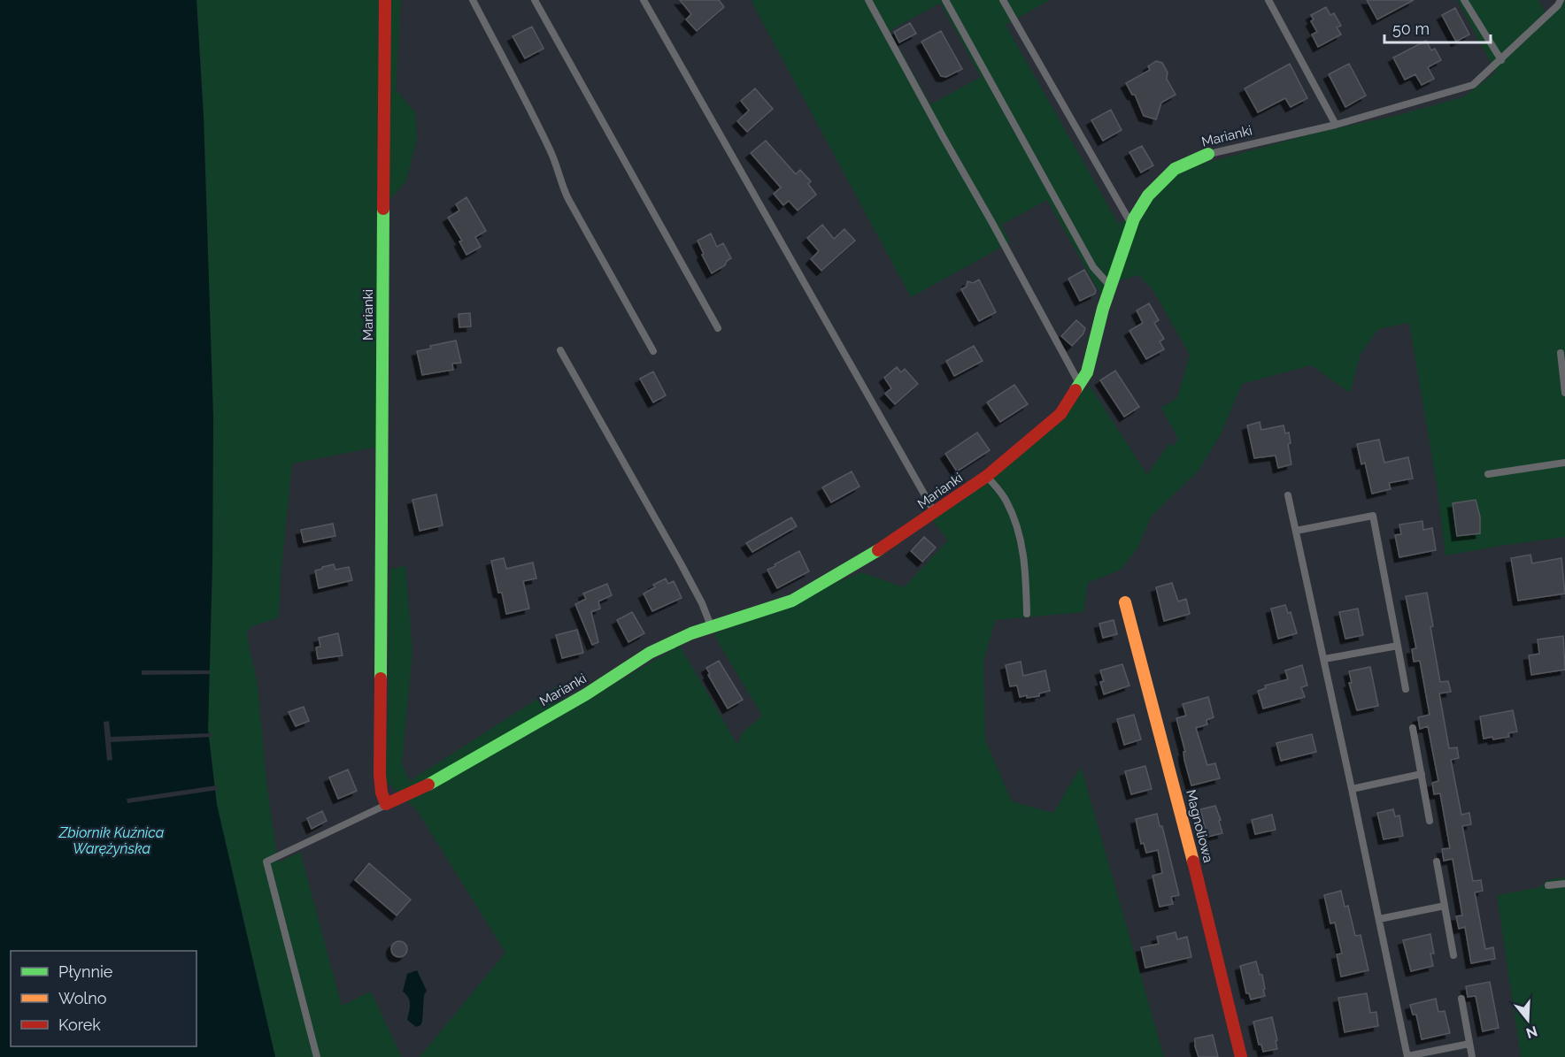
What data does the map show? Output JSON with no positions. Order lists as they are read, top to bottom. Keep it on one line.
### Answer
{"streets":{"street":["Marianki","Magnoliowa"]},"water":["Zbiornik Kuźnica Warężyńska"],"legend":["Płynnie","Wolno","Korek"],"scale_bar":"50 m","north":"bottom"}
